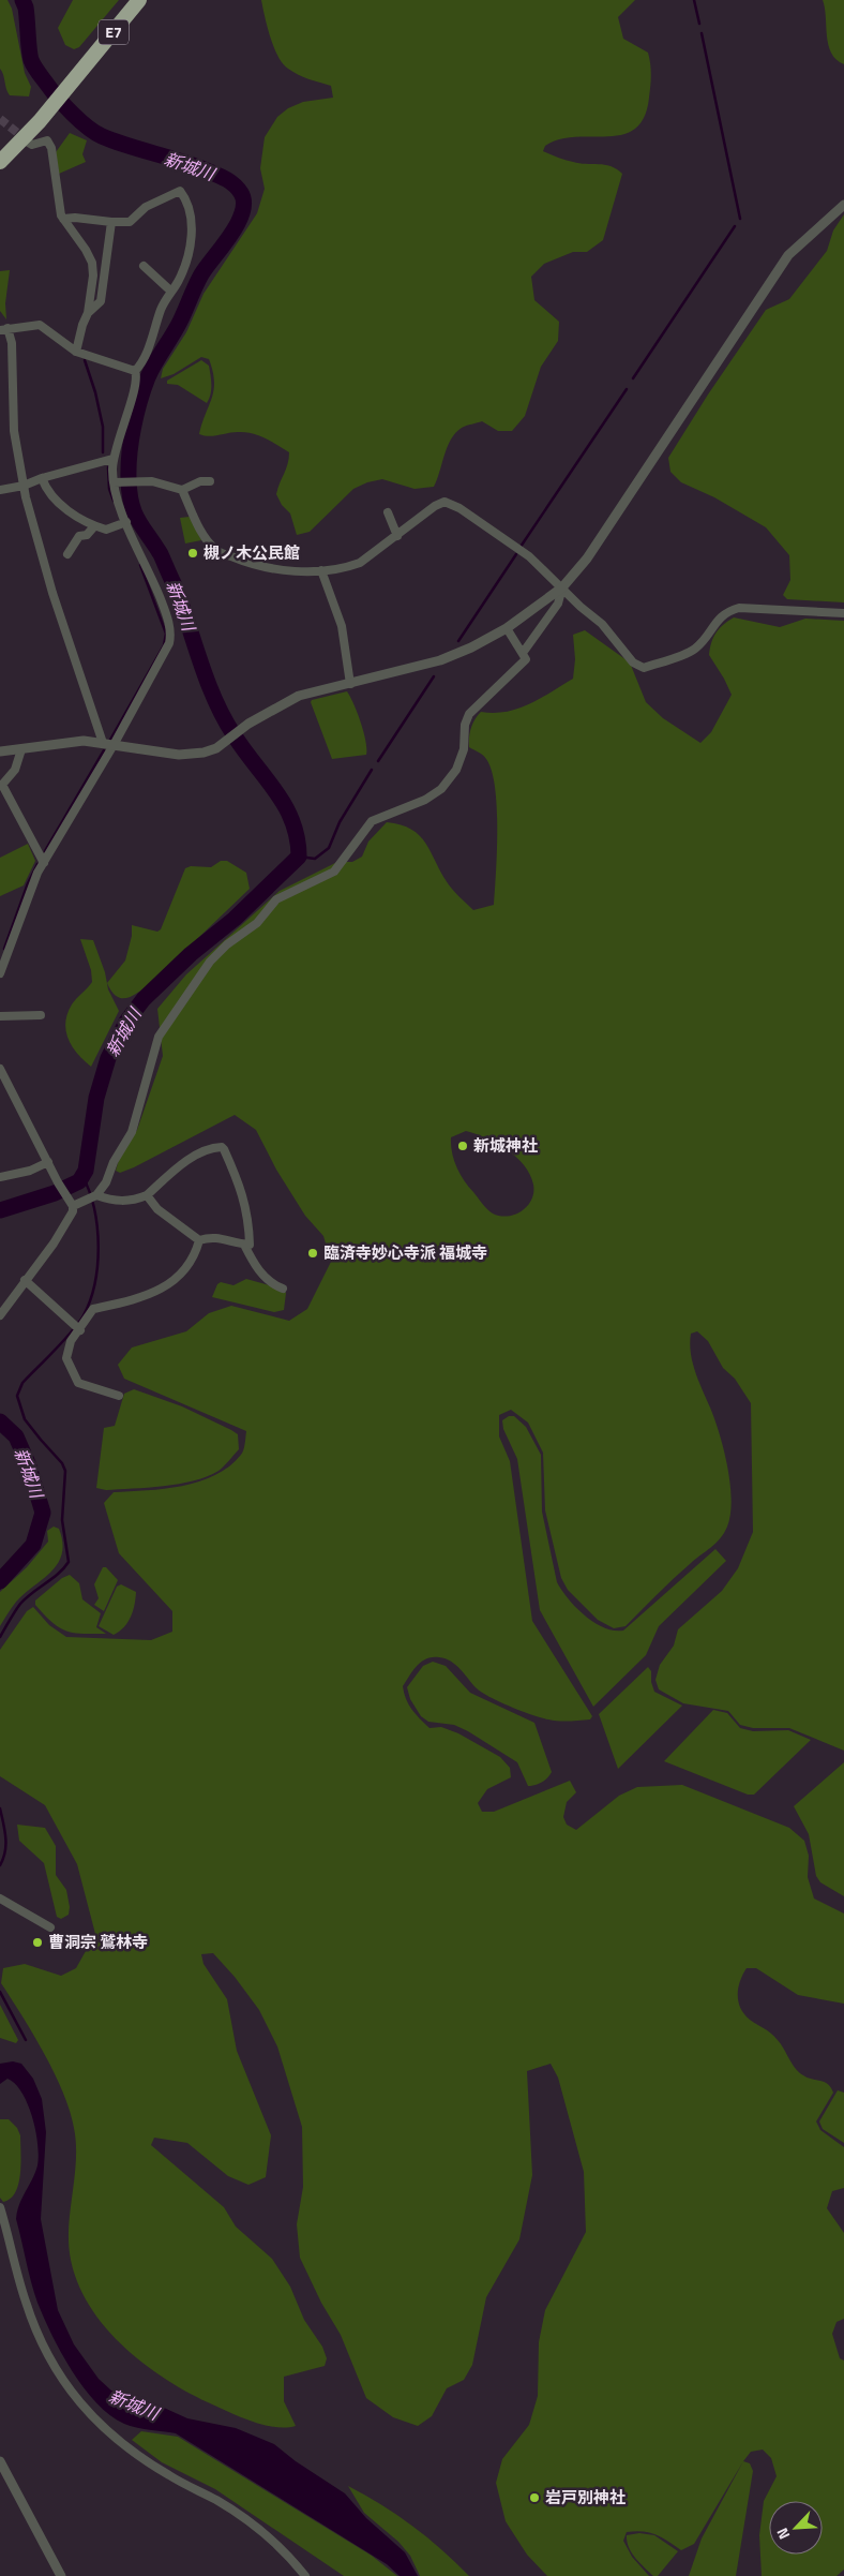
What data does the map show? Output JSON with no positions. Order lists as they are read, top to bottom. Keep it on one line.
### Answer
{"streets":{"highway":["E7"]},"water":["新城川"],"places":["槻ノ木公民館","新城神社","臨済寺妙心寺派 福城寺","曹洞宗 鷲林寺","岩戸別神社"],"north":"bottom left"}
